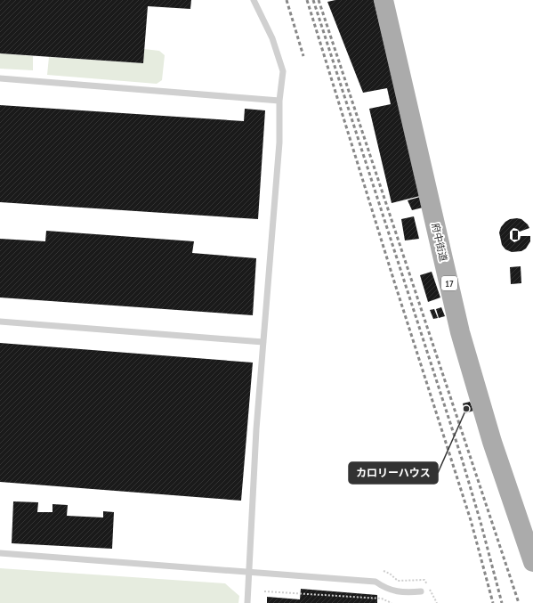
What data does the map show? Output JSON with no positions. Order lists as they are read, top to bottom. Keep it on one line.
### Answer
{"streets":{"main road":["府中街道","17"]},"places":["カロリーハウス"]}
